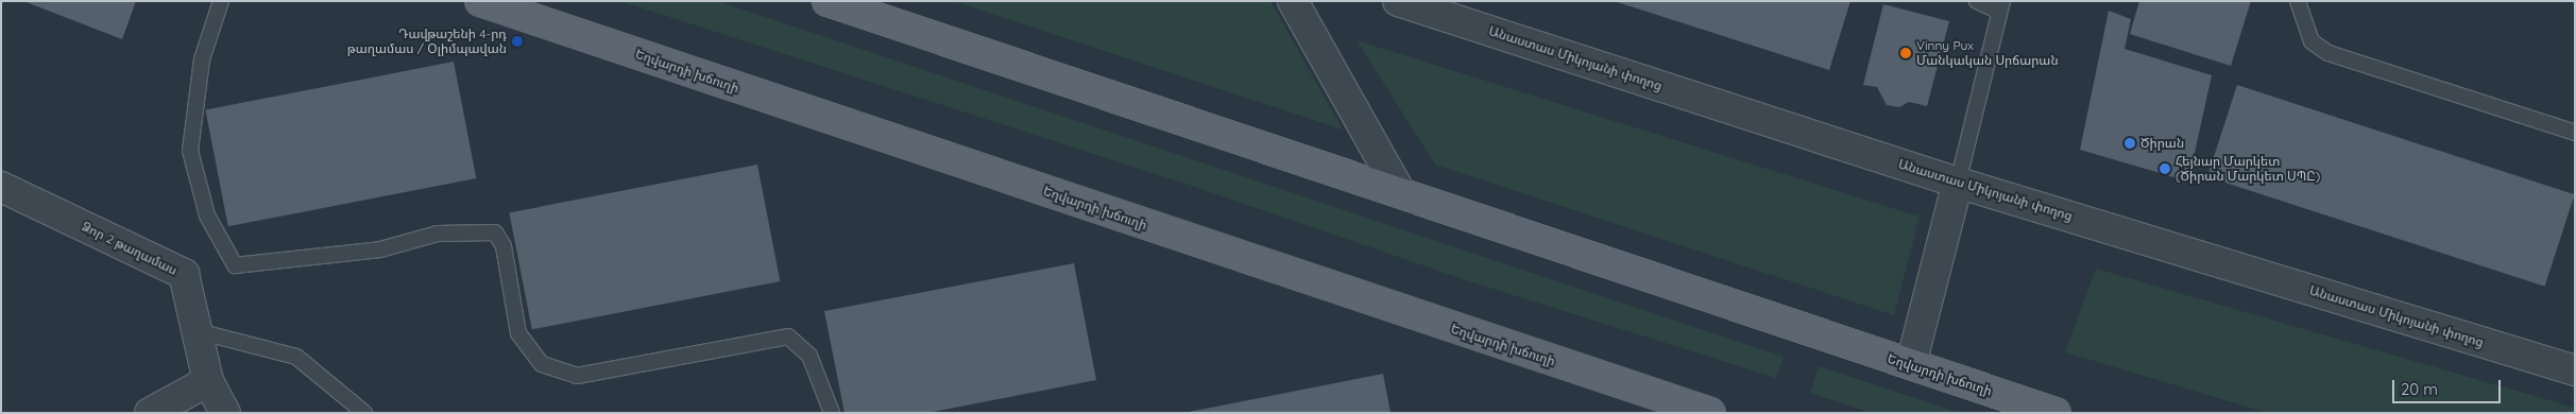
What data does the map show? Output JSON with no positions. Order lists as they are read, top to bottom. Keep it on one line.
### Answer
{"streets":{"main road":["Եղվարդի խճուղի"],"street":["Անաստաս Միկոյանի փողոց","Ձոր 2 թաղամաս"]},"places":["Դավթաշենի 4-րդ թաղամաս / Օլիմպավան","Vinny Pux Մանկական Սրճարան","Ծիրան","Հեյնար Մարկետ (Ծիրան Մարկետ ՍՊԸ)"],"scale_bar":"20 m"}
